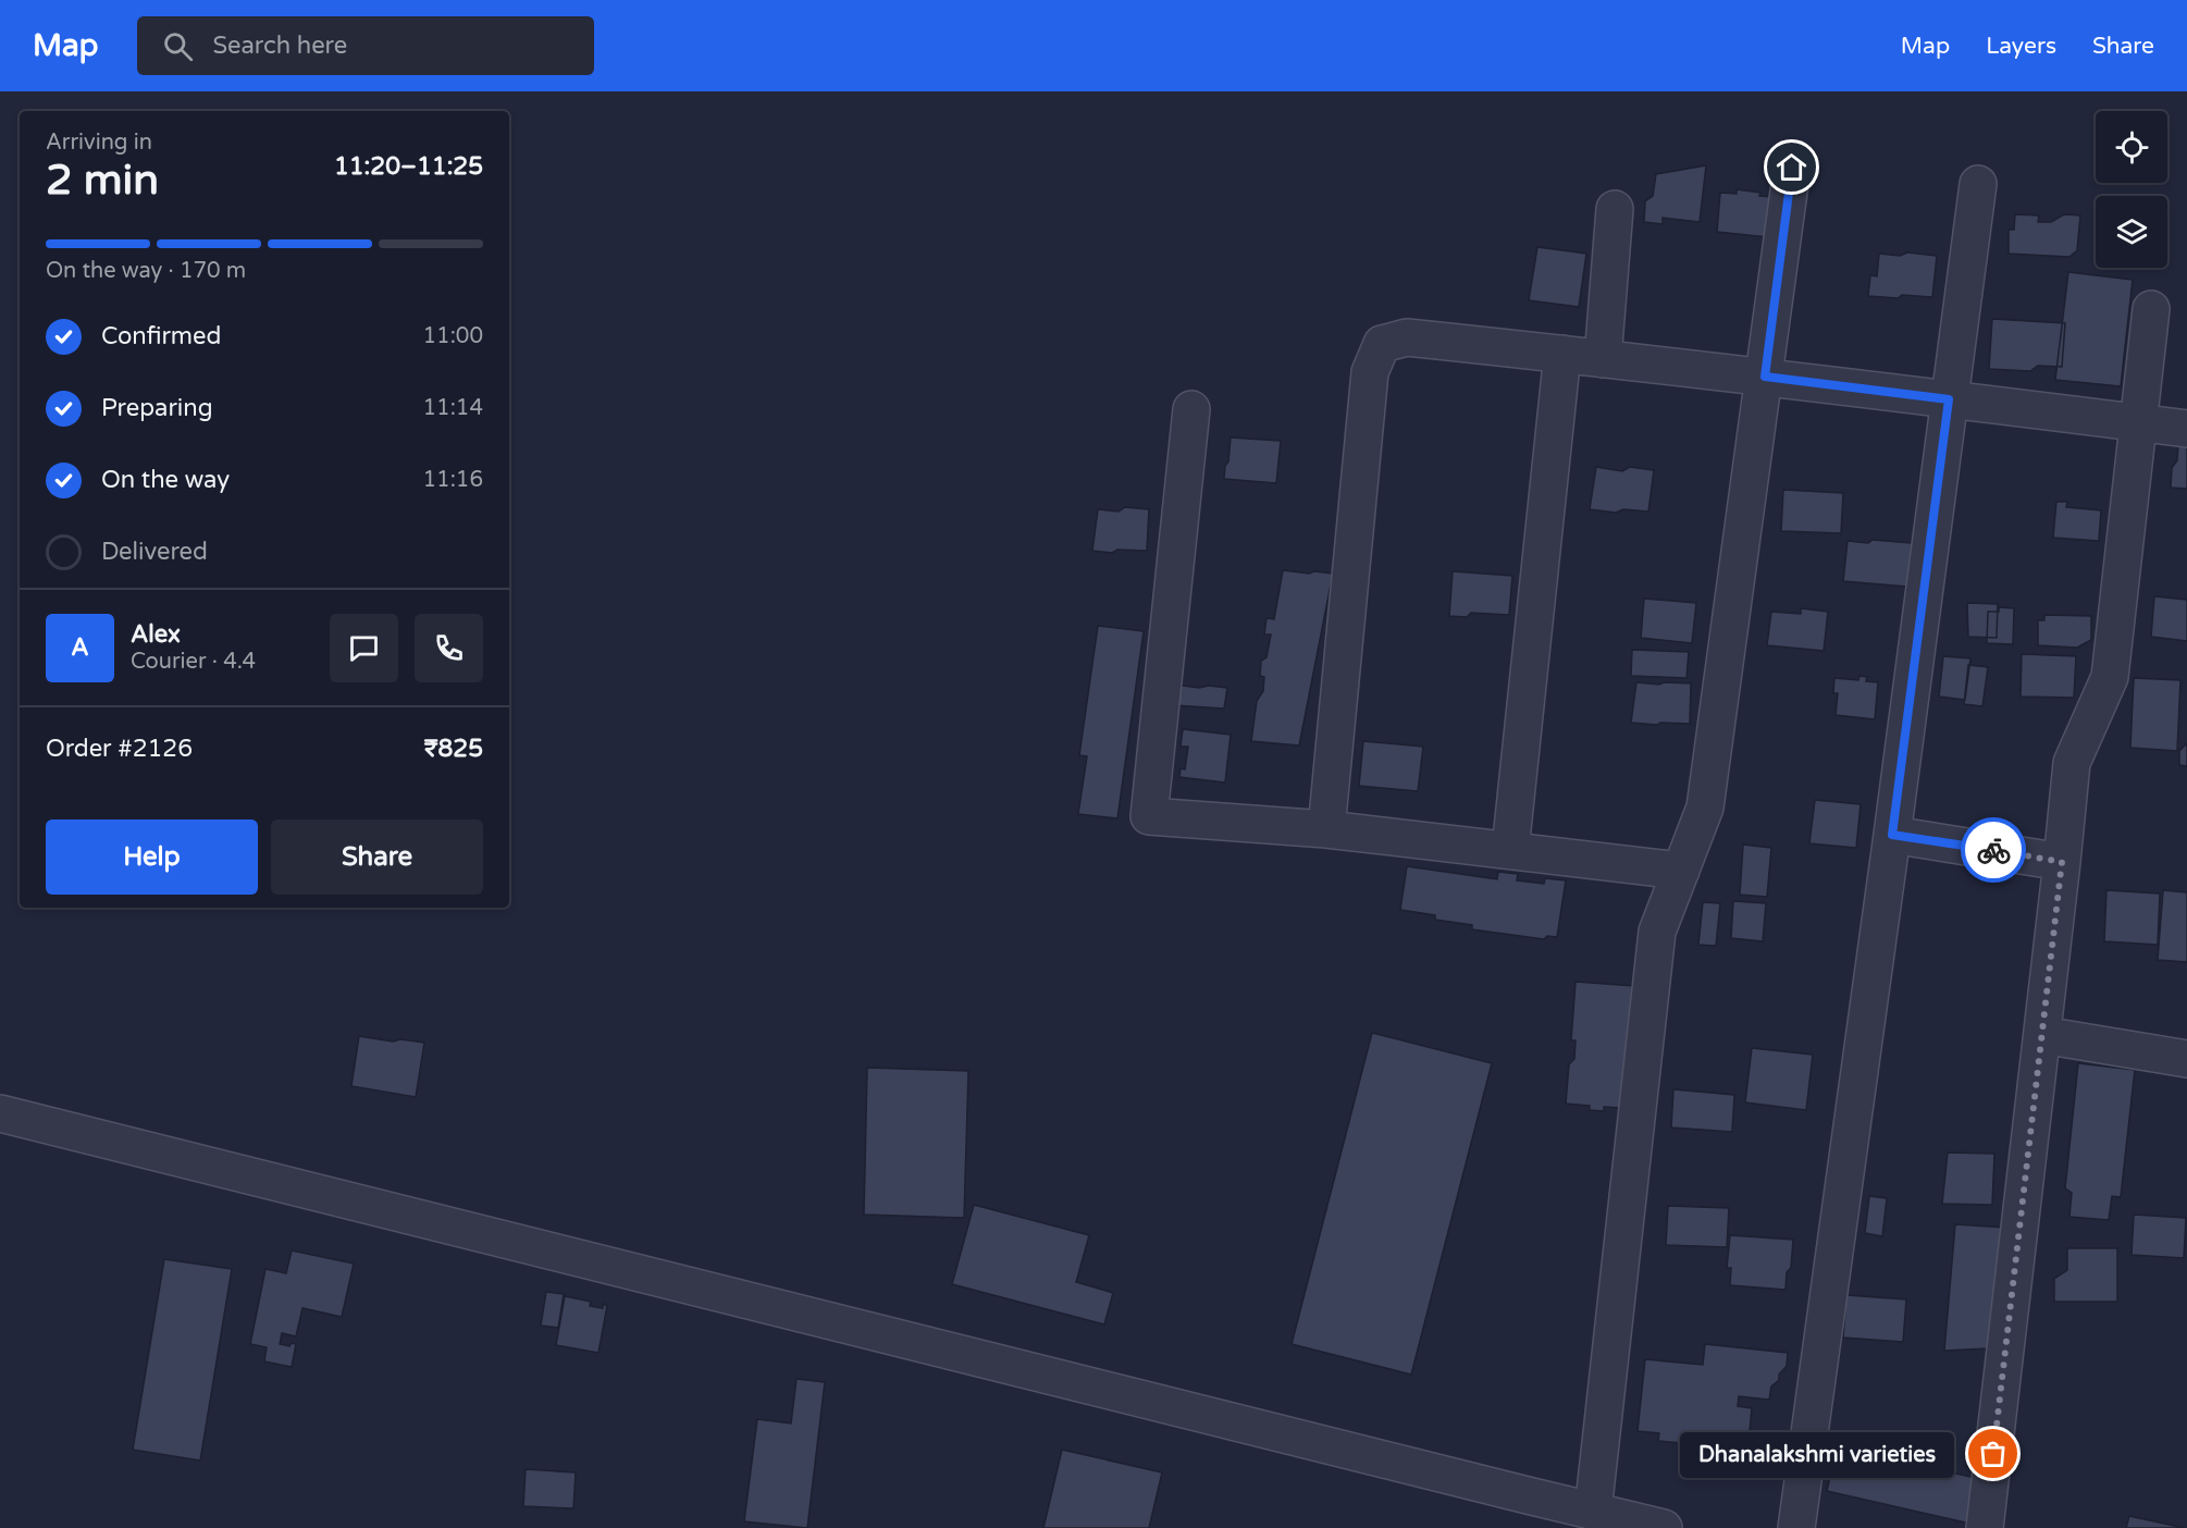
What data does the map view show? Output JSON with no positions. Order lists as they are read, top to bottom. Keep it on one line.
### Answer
{"places":["Dhanalakshmi varieties"],"page":{"header":"Map","search":"Search here","nav":["Map","Layers","Share"],"heading":["2 min","Arriving in","11:20–11:25"],"panel":["Alex","Courier · 4.4","Order #2126","₹825"],"bar":"On the way · 170 m","list":[["Confirmed","11:00"],["Preparing","11:14"],["On the way","11:16"],"Delivered"],"round":"A","buttons":["Help","Share"],"bubble":"Dhanalakshmi varieties"}}
